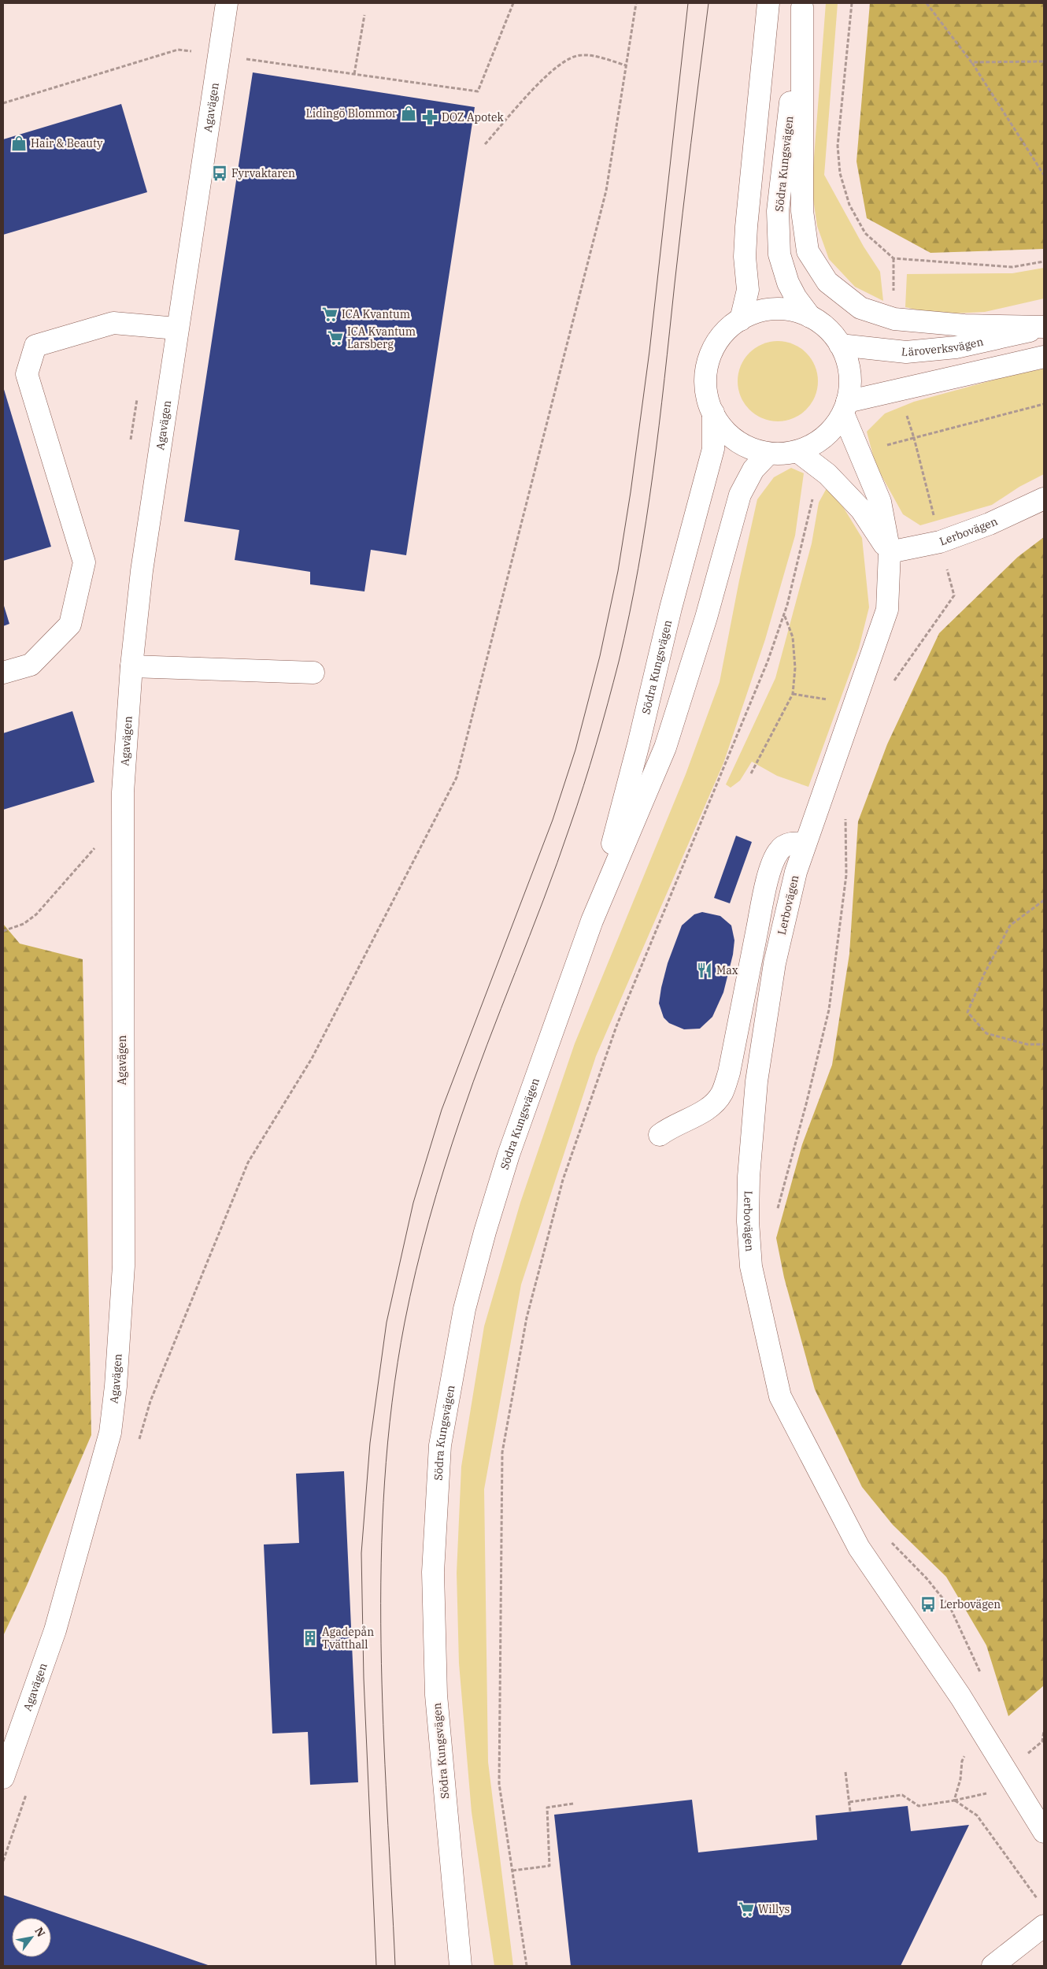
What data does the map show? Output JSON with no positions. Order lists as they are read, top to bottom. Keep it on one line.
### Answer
{"streets":{"street":["Agavägen","Södra Kungsvägen","Läroverksvägen","Lerbovägen"]},"crossings":[["Södra Kungsvägen","Läroverksvägen"],["Södra Kungsvägen","Lerbovägen"]],"places":{"shop":["Lidingö Blommor","Hair & Beauty"],"pharmacy":["DOZ Apotek"],"bus stop":["Fyrvaktaren","Lerbovägen"],"supermarket":["ICA Kvantum","ICA Kvantum Larsberg","Willys"],"restaurant":["Max"],"building":["Agadepån Tvätthall"]},"north":"top right"}
